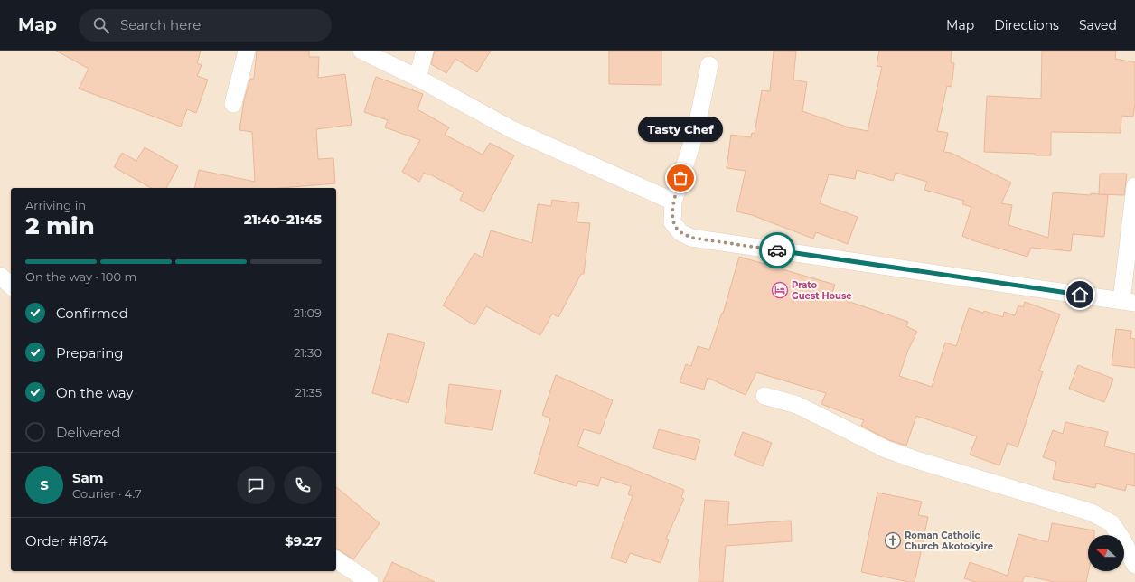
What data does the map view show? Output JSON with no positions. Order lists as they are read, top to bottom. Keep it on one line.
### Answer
{"places":{"other":["Tasty Chef"],"hotel":["Prato Guest House"],"church":["Roman Catholic Church Akotokyire"]},"north":"left","page":{"header":"Map","search":"Search here","nav":["Map","Directions","Saved"],"bubble":"Tasty Chef","heading":["2 min","Arriving in","21:40–21:45"],"panel":["Sam","Courier · 4.7","Order #1874","$9.27"],"bar":"On the way · 100 m","list":[["Confirmed","21:09"],["Preparing","21:30"],["On the way","21:35"],"Delivered"],"round":"S"}}
